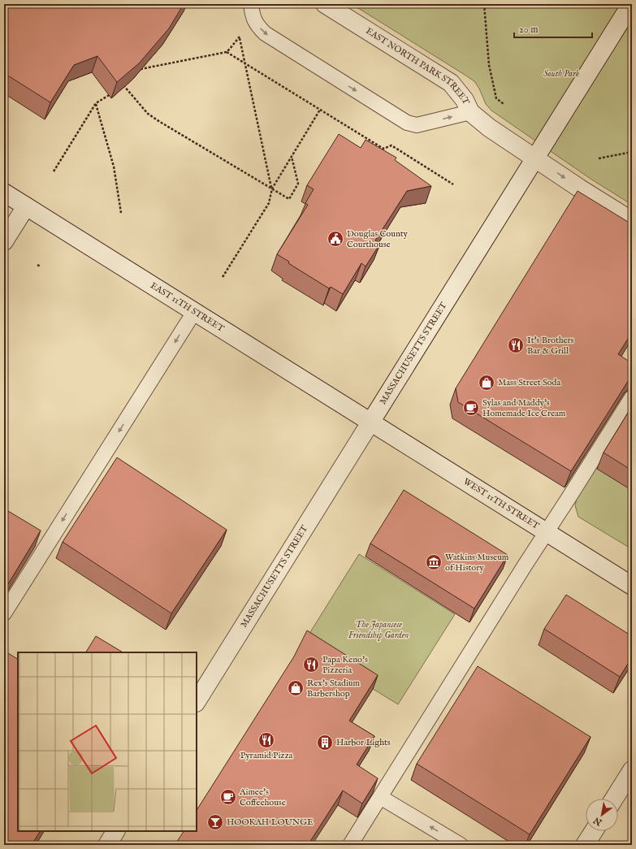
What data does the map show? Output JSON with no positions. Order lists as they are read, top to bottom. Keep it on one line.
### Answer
{"streets":{"main road":["EAST NORTH PARK STREET","EAST 11TH STREET","MASSACHUSETTS STREET","WEST 11TH STREET"]},"crossings":[["EAST NORTH PARK STREET","MASSACHUSETTS STREET"],["EAST 11TH STREET","MASSACHUSETTS STREET"],["EAST 11TH STREET","WEST 11TH STREET"],["MASSACHUSETTS STREET","WEST 11TH STREET"]],"parks":["South Park","The Japansese Friendship Garden"],"places":{"public building":["Douglas County Courthouse"],"restaurant":["It's Brothers Bar & Grill","Papa Keno's Pizzeria","Pyramid Pizza"],"shop":["Mass Street Soda","Rex's Stadium Barbershop"],"cafe":["Sylas and Maddy's Homemade Ice Cream","Aimee's Coffeehouse"],"museum":["Watkins Museum of History"],"building":["Harbor Lights"],"bar":["HOOKAH LOUNGE"]},"scale_bar":"20 m","north":"bottom left"}
